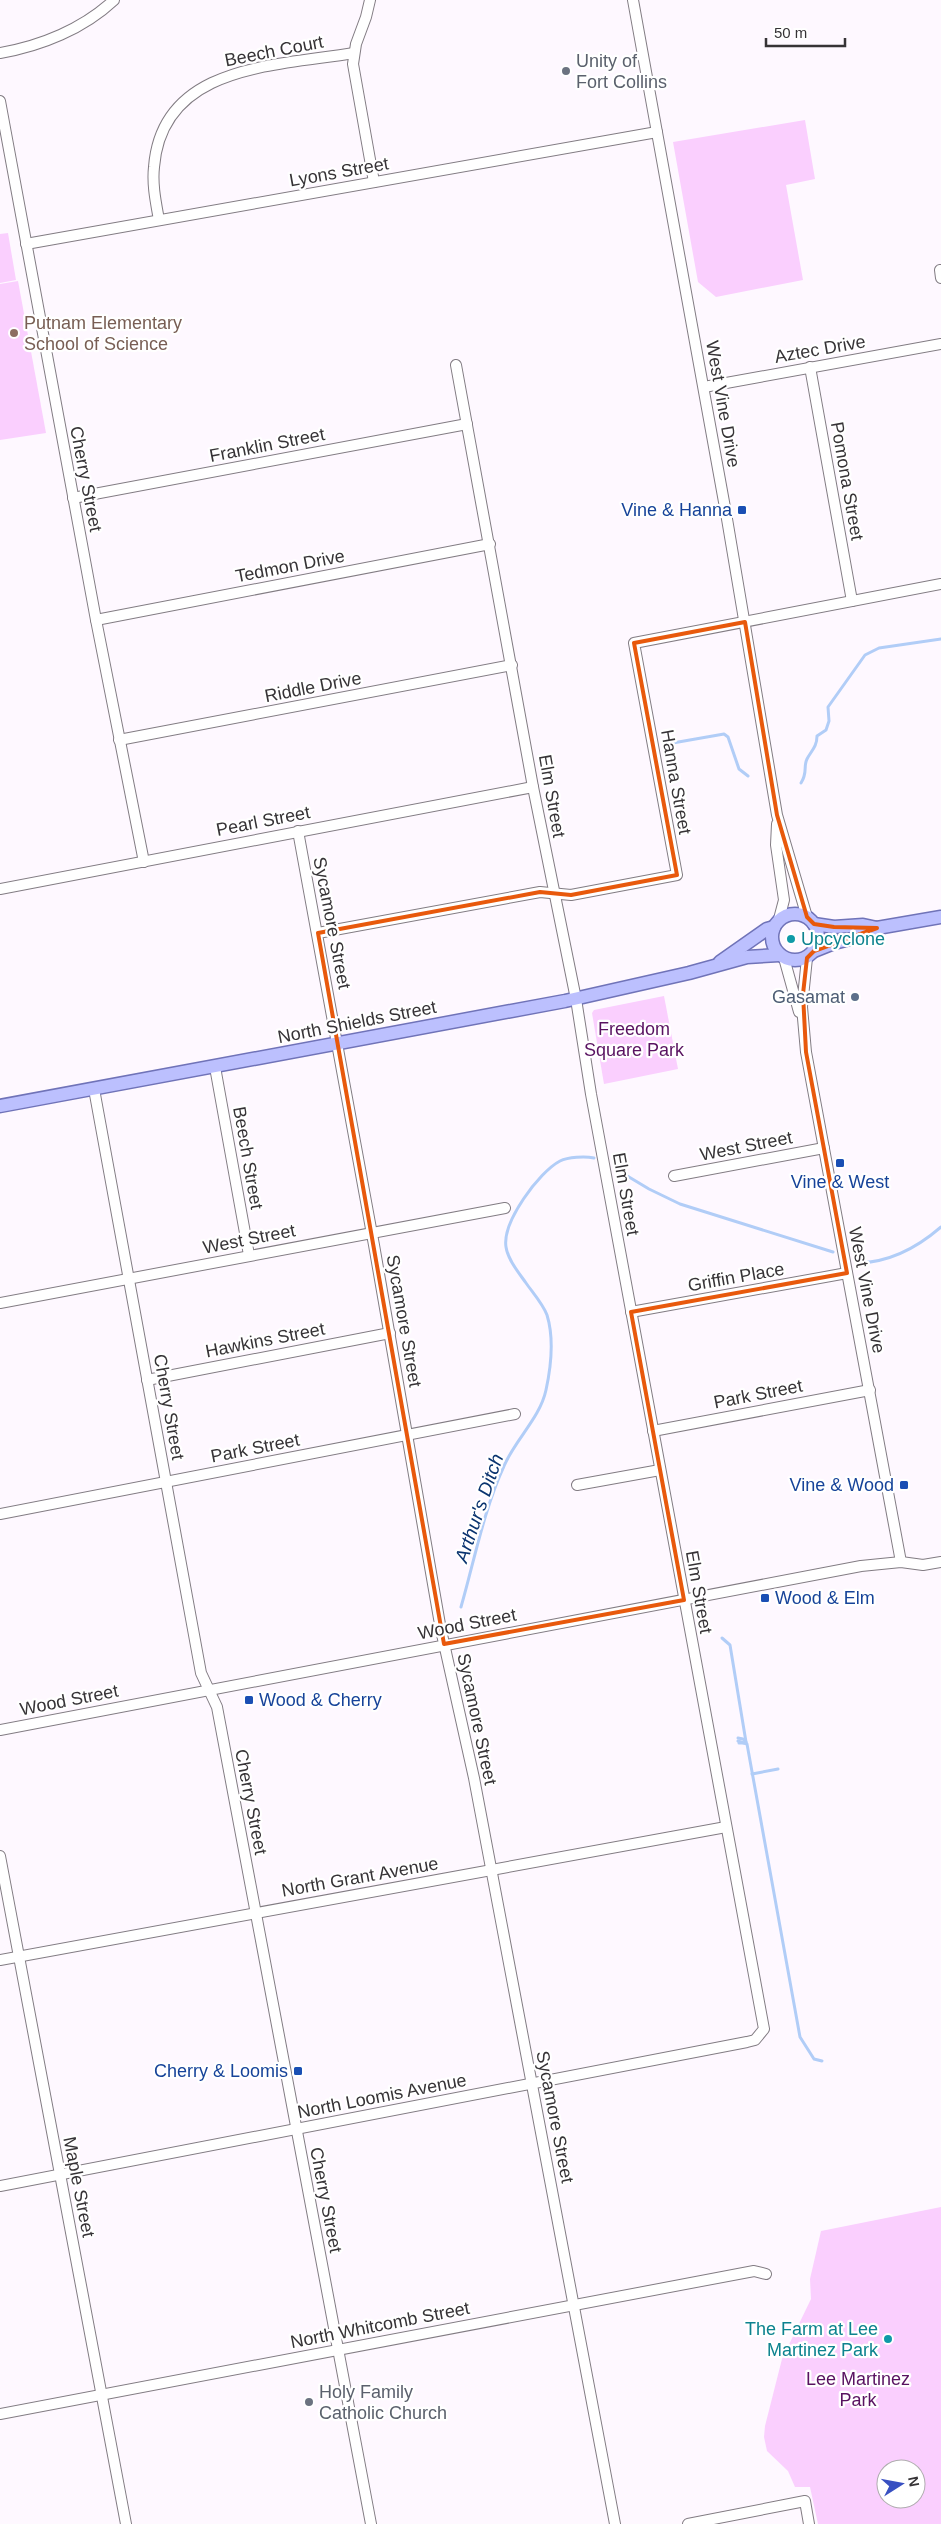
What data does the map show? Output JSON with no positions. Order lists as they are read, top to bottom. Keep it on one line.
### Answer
{"streets":{"main road":["North Shields Street"],"street":["Beech Court","Lyons Street","Aztec Drive","West Vine Drive","Franklin Street","Cherry Street","Pomona Street","Tedmon Drive","Riddle Drive","Hanna Street","Elm Street","Pearl Street","Sycamore Street","West Street","Beech Street","Griffin Place","Hawkins Street","Park Street","Wood Street","North Grant Avenue","North Loomis Avenue","Maple Street","North Whitcomb Street"]},"crossings":[["Beech Court","Lyons Street"],["Lyons Street","West Vine Drive"],["Lyons Street","Cherry Street"],["Aztec Drive","West Vine Drive"],["Aztec Drive","Pomona Street"],["West Vine Drive","Hanna Street"],["West Vine Drive","North Shields Street"],["West Vine Drive","West Street"],["West Vine Drive","Griffin Place"],["West Vine Drive","Park Street"],["West Vine Drive","Wood Street"],["Franklin Street","Cherry Street"],["Franklin Street","Elm Street"],["Cherry Street","Tedmon Drive"],["Cherry Street","Riddle Drive"],["Cherry Street","Pearl Street"],["Cherry Street","North Shields Street"],["Cherry Street","West Street"],["Cherry Street","Hawkins Street"],["Cherry Street","Park Street"],["Cherry Street","Wood Street"],["Cherry Street","North Grant Avenue"],["Cherry Street","North Loomis Avenue"],["Cherry Street","North Whitcomb Street"],["Pomona Street","Hanna Street"],["Tedmon Drive","Elm Street"],["Riddle Drive","Elm Street"],["Hanna Street","Elm Street"],["Hanna Street","Sycamore Street"],["Elm Street","Pearl Street"],["Elm Street","North Shields Street"],["Elm Street","Griffin Place"],["Elm Street","Park Street"],["Elm Street","Wood Street"],["Elm Street","North Grant Avenue"],["Elm Street","North Loomis Avenue"],["Pearl Street","Sycamore Street"],["Sycamore Street","North Shields Street"],["Sycamore Street","West Street"],["Sycamore Street","Hawkins Street"],["Sycamore Street","Park Street"],["Sycamore Street","Wood Street"],["Sycamore Street","North Grant Avenue"],["Sycamore Street","North Loomis Avenue"],["Sycamore Street","North Whitcomb Street"],["North Shields Street","Beech Street"],["West Street","Beech Street"],["North Grant Avenue","Maple Street"],["North Loomis Avenue","Maple Street"],["Maple Street","North Whitcomb Street"]],"water":["Arthur's Ditch"],"parks":["Freedom Square Park","Lee Martinez Park"],"places":{"other":["Unity of Fort Collins","Putnam Elementary School of Science","Upcyclone","Gasamat","The Farm at Lee Martinez Park","Holy Family Catholic Church"],"transit":["Vine & Hanna","Vine & West","Vine & Wood","Wood & Elm","Wood & Cherry","Cherry & Loomis"]},"scale_bar":"50 m","north":"right"}
